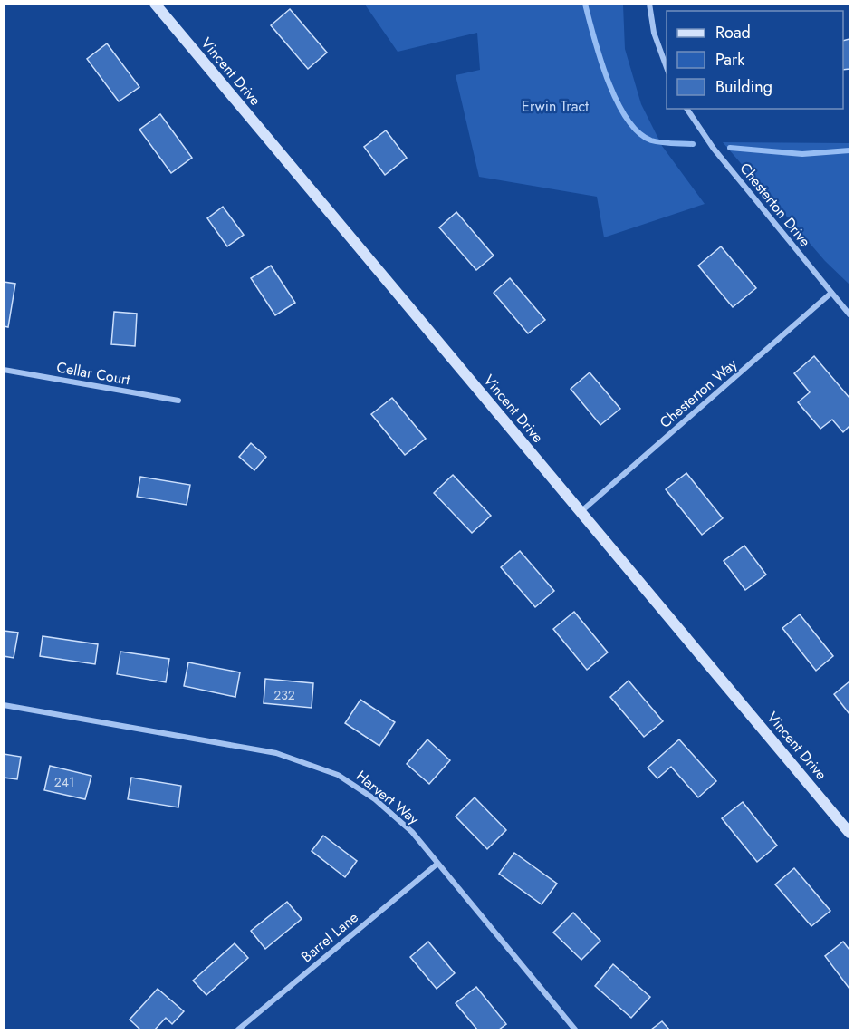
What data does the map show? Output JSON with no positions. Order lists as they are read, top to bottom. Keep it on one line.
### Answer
{"streets":{"street":["Vincent Drive","Chesterton Drive","Cellar Court","Chesterton Way","Harvert Way","Barrel Lane"]},"crossings":[["Vincent Drive","Chesterton Way"],["Chesterton Drive","Chesterton Way"],["Harvert Way","Barrel Lane"]],"parks":["Erwin Tract"],"house_numbers":["232","241"],"legend":["Road","Park","Building"]}
